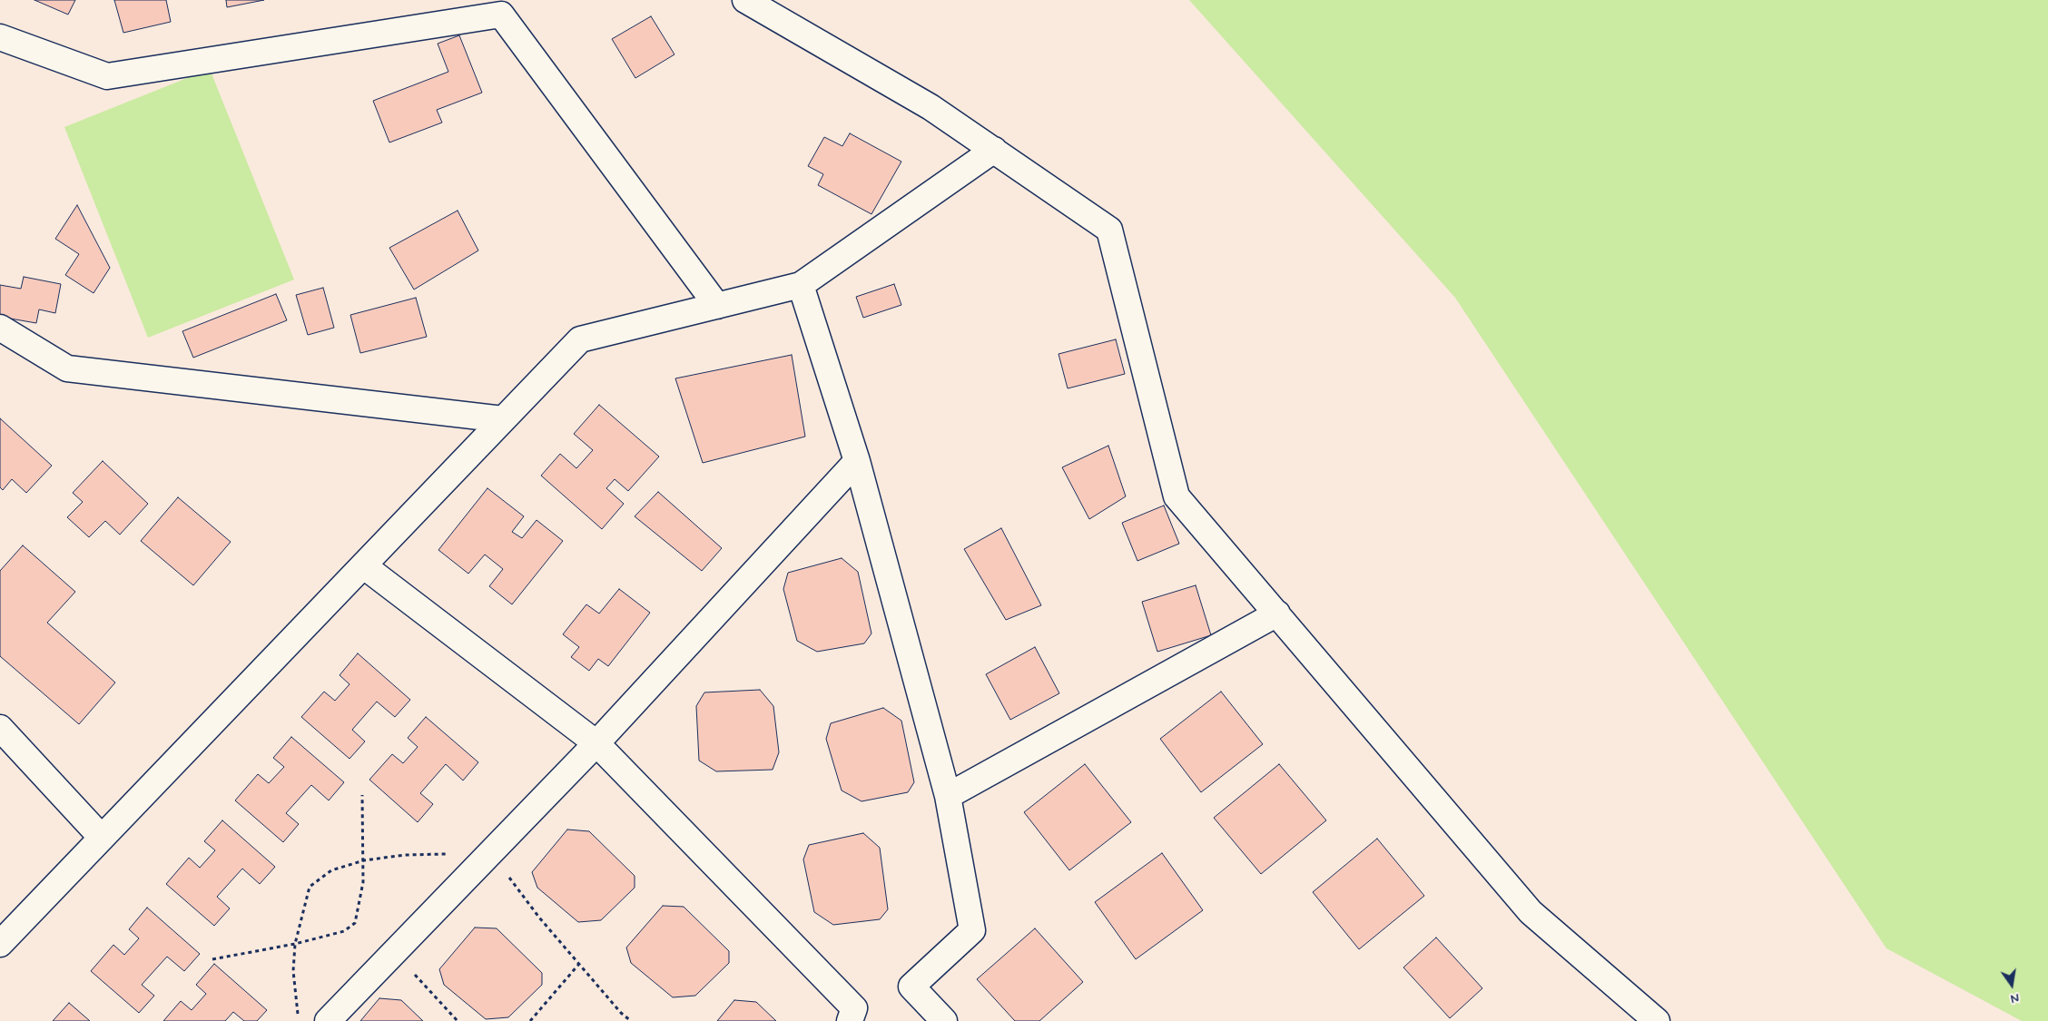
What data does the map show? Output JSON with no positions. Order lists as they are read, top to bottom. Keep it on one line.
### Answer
{"north":"bottom"}
